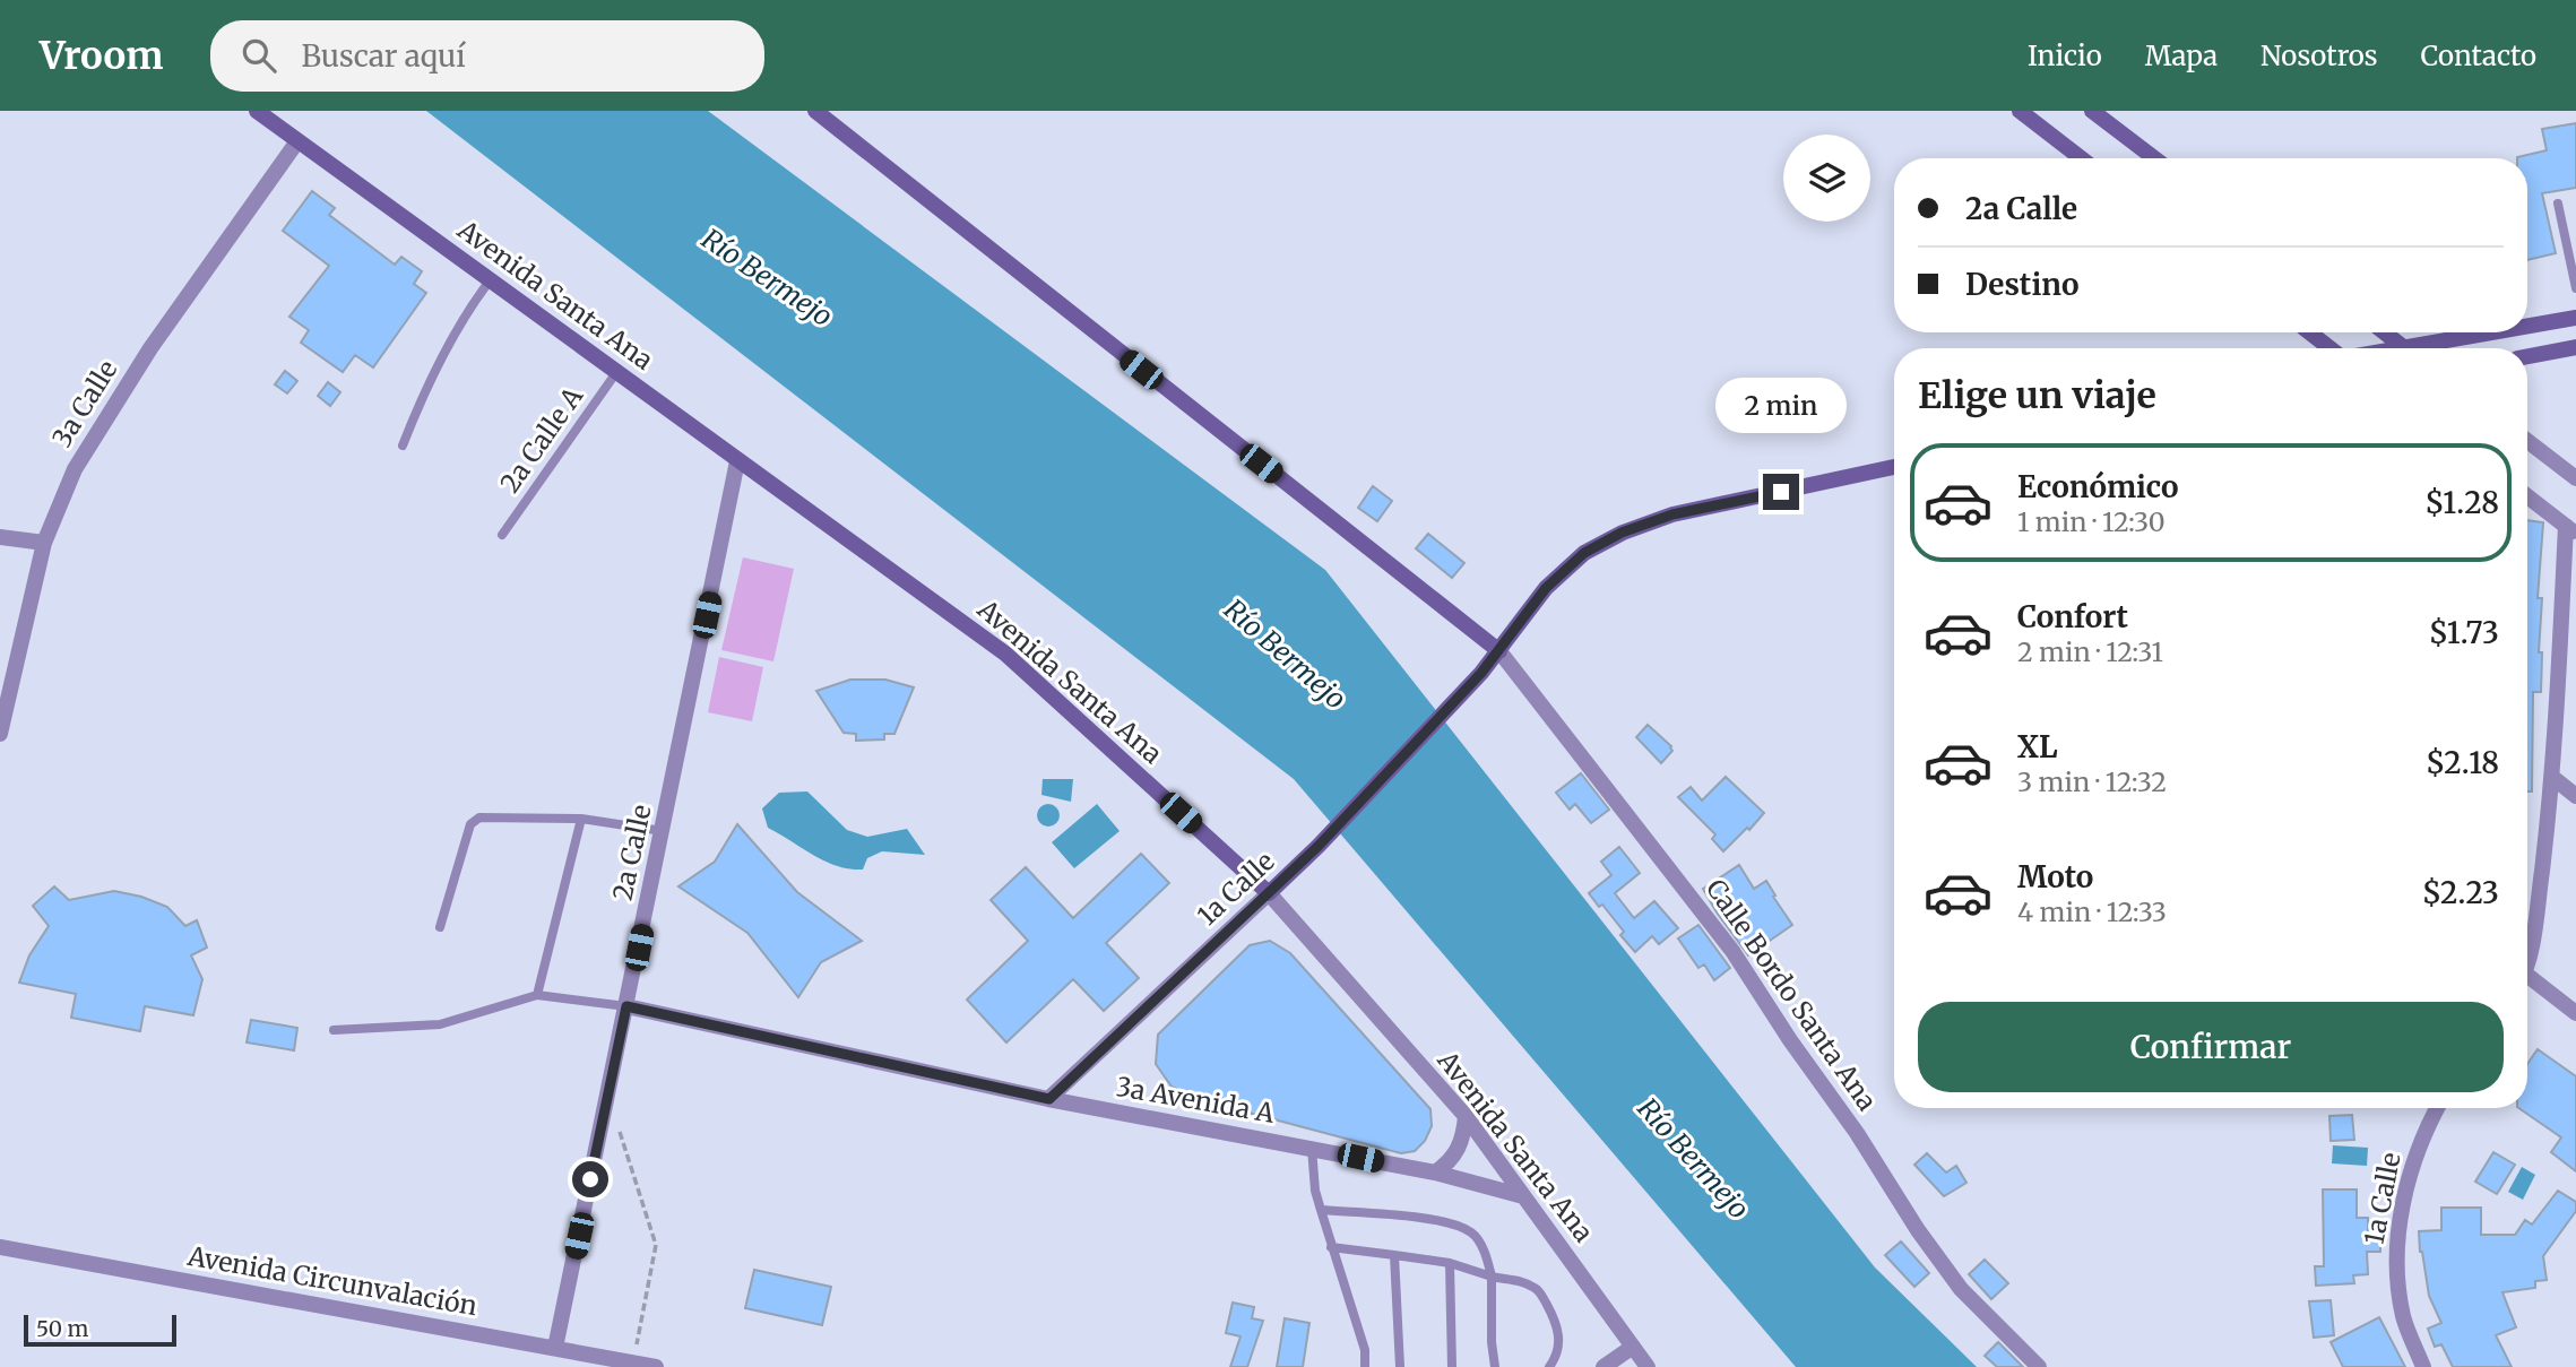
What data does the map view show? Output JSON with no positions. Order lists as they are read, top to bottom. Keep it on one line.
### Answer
{"streets":{"main road":["Avenida Santa Ana","1a Calle"],"street":["3a Calle","2a Calle","Calle Bordo Santa Ana","3a Avenida A","Avenida Circunvalación"],"lane":["2a Calle A"]},"crossings":[["Avenida Santa Ana","3a Calle"],["Avenida Santa Ana","2a Calle A"],["Avenida Santa Ana","2a Calle"],["Avenida Santa Ana","1a Calle"],["Avenida Santa Ana","3a Avenida A"],["2a Calle","3a Avenida A"],["2a Calle","Avenida Circunvalación"],["1a Calle","Calle Bordo Santa Ana"],["1a Calle","3a Avenida A"]],"water":["Río Bermejo"],"scale_bar":"50 m","page":{"header":"Vroom","search":"Buscar aquí","nav":["Inicio","Mapa","Nosotros","Contacto"],"banner":["2a Calle","Destino"],"heading":"Elige un viaje","bubble":"2 min","list":[{"name":"Económico","note":"1 min · 12:30","value":"$1.28"},{"name":"Confort","note":"2 min · 12:31","value":"$1.73"},{"name":"XL","note":"3 min · 12:32","value":"$2.18"},{"name":"Moto","note":"4 min · 12:33","value":"$2.23"}],"buttons":"Confirmar","scale":"50 m"}}
